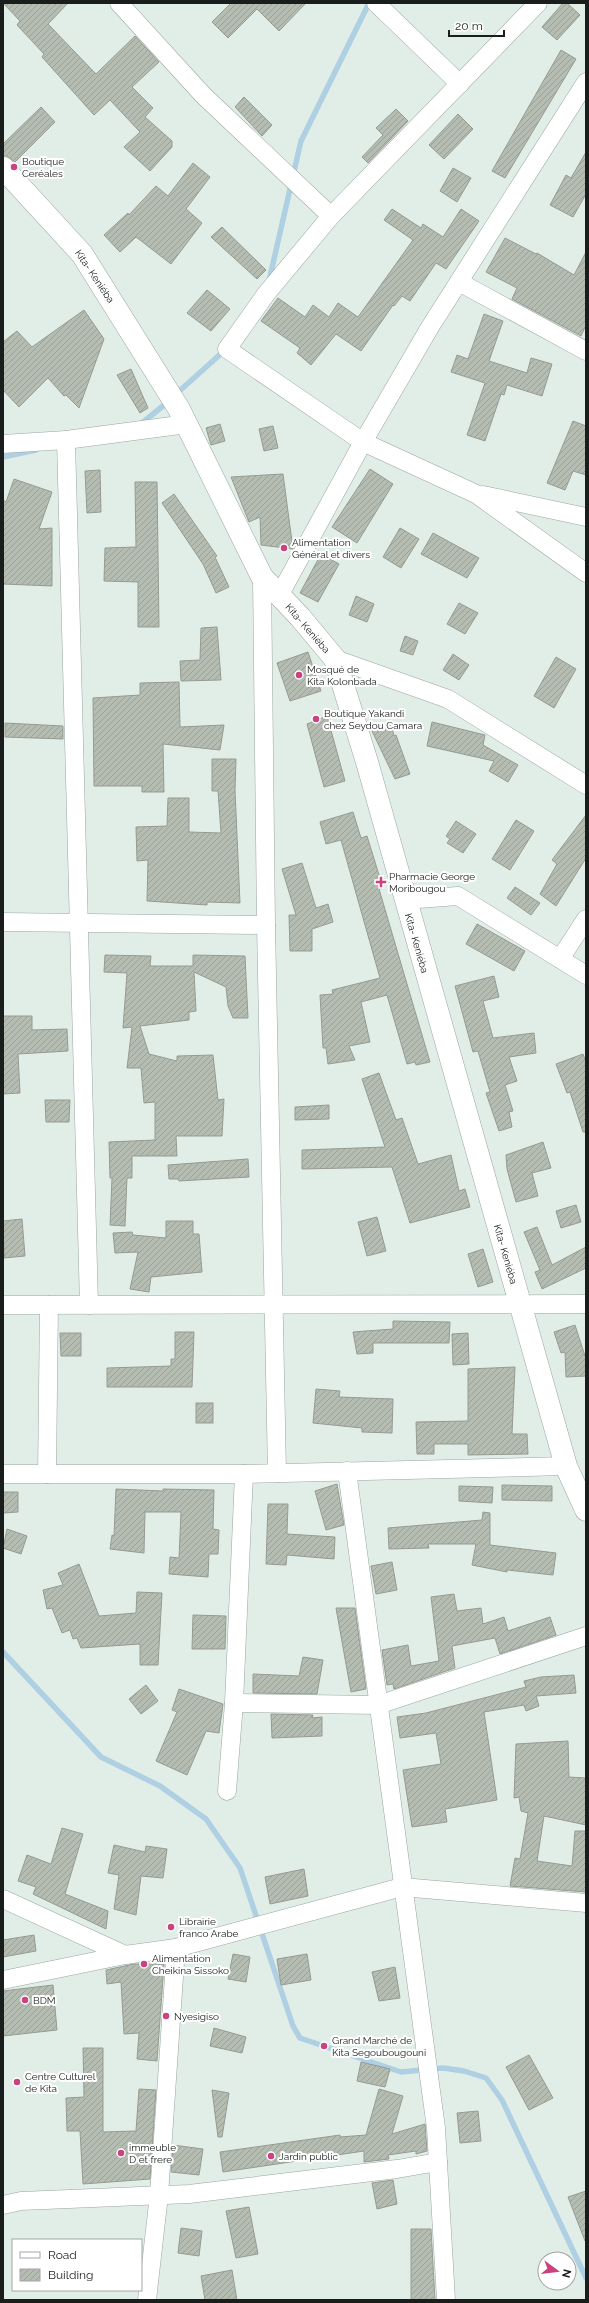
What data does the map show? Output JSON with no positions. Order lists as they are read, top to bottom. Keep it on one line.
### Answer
{"streets":{"main road":["Kita- Keniéba"]},"places":{"other":["Boutique Ceréales","Alimentation Général et divers","Mosqué de Kita Kolonbada","Boutique Yakandi chez Seydou Camara","Librairie franco Arabe","Alimentation Cheikina Sissoko","BDM","Nyesigiso","Grand Marché de Kita Segoubougouni","Centre Culturel de Kita","immeuble D et frere","Jardin public"],"health":["Pharmacie George Moribougou"]},"legend":["Road","Building"],"scale_bar":"20 m","north":"right"}
